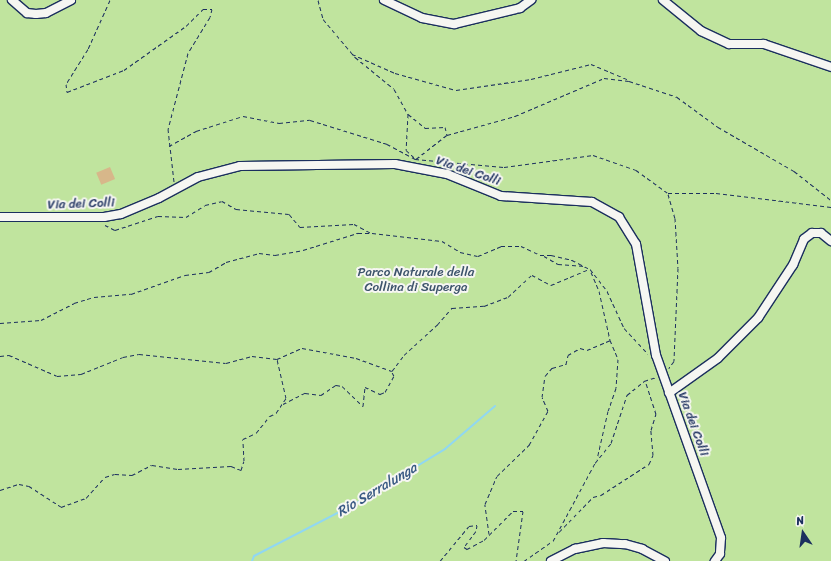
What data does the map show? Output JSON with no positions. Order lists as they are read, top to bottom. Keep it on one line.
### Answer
{"streets":{"street":["Via dei Colli"]},"water":["Rio Serralunga"],"parks":["Parco Naturale della Collina di Superga"],"north":"top"}
